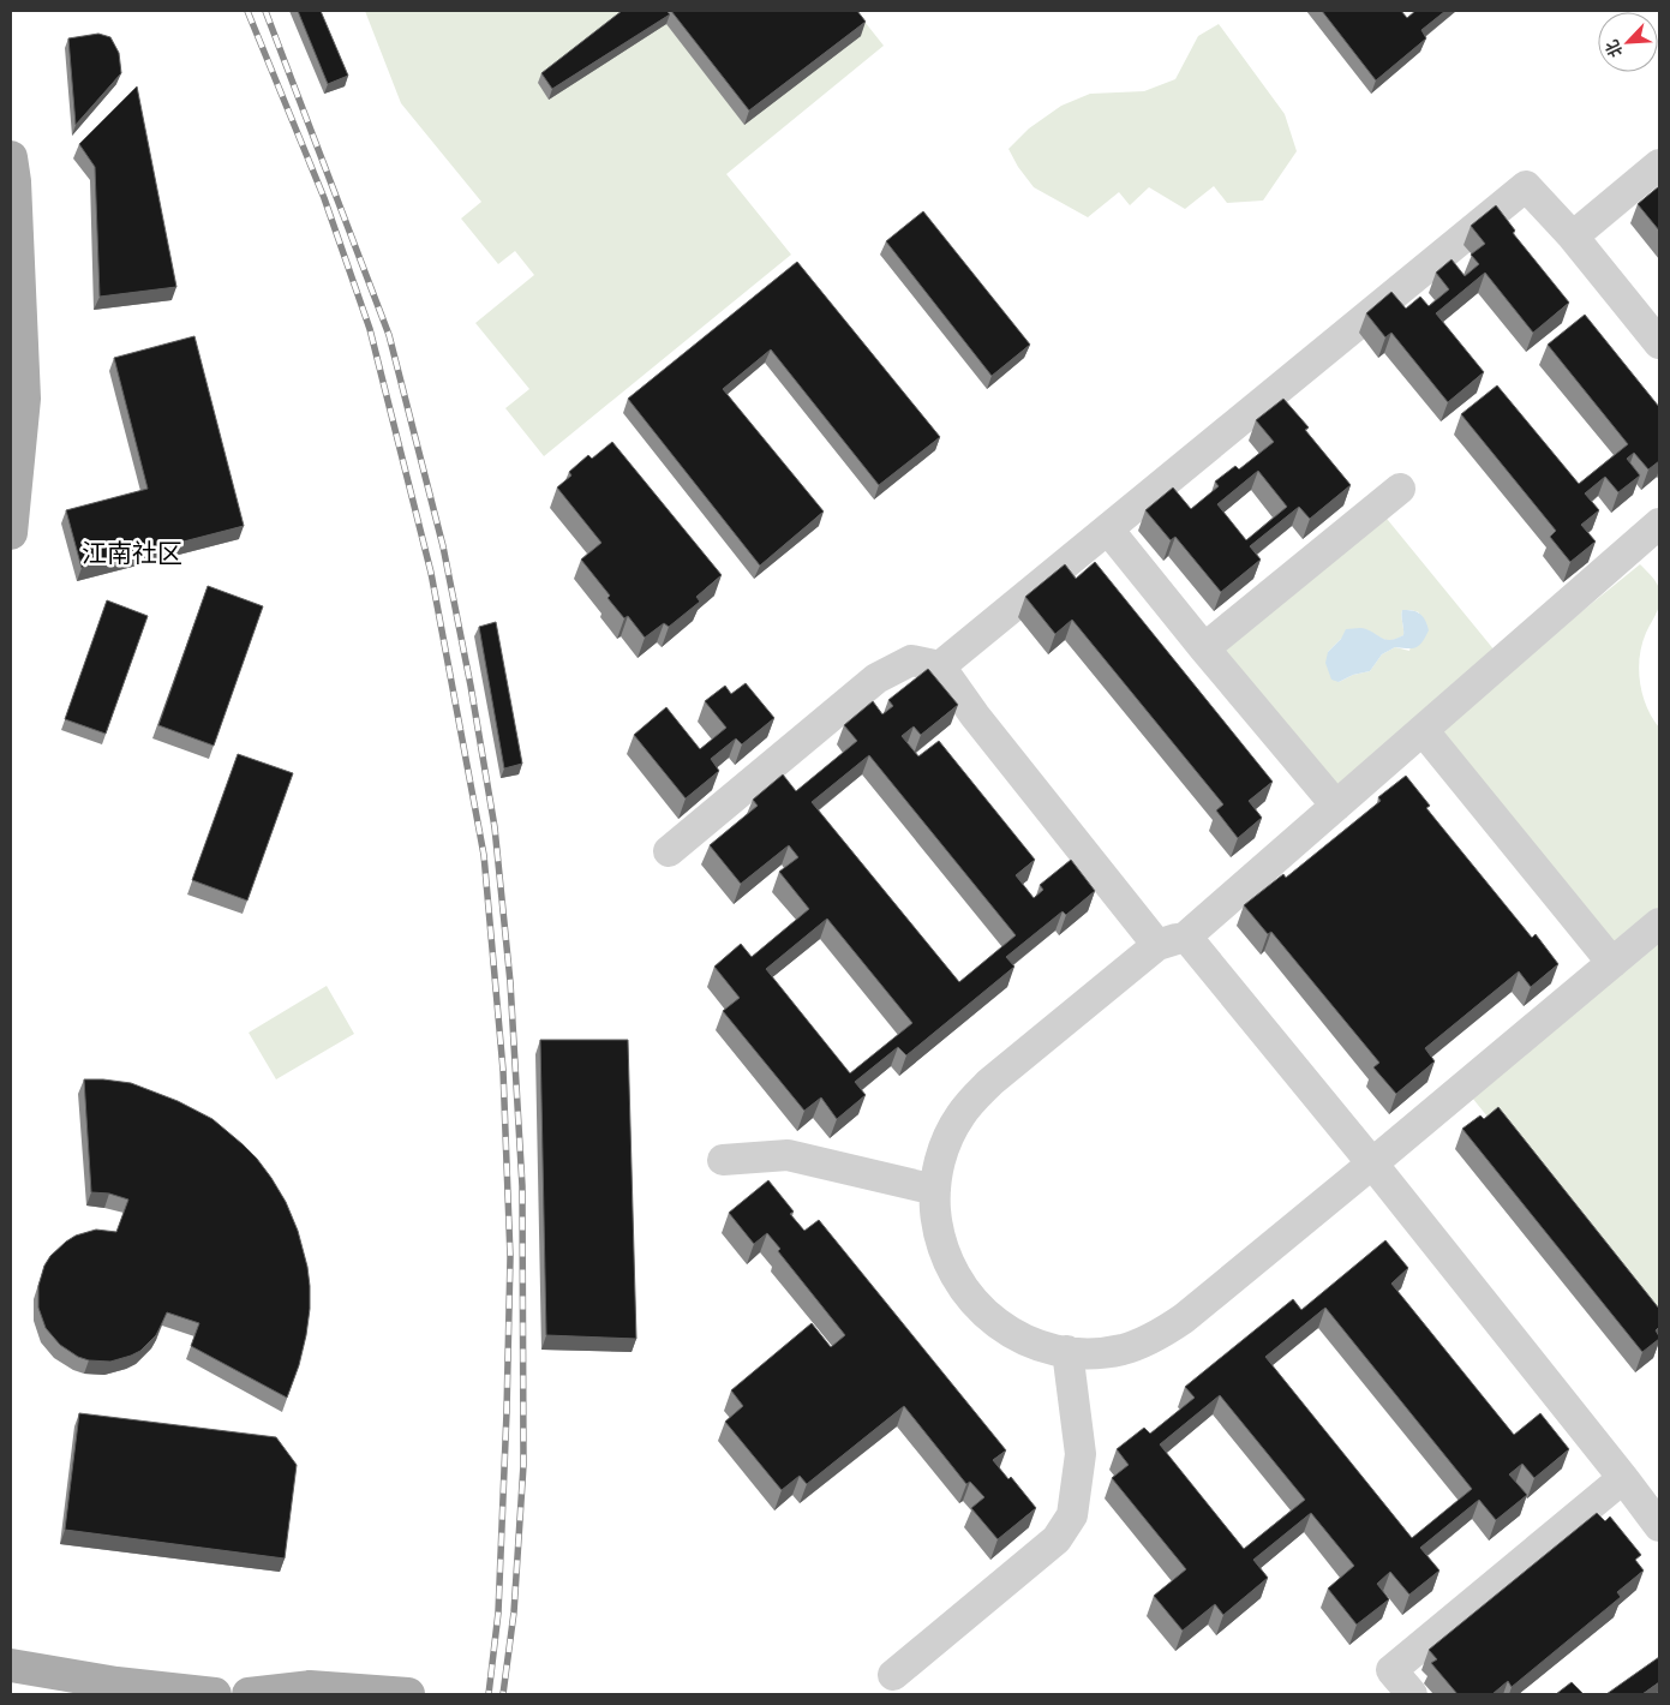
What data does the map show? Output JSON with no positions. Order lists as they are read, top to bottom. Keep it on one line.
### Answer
{"districts":["江南社区"],"north":"bottom left"}
